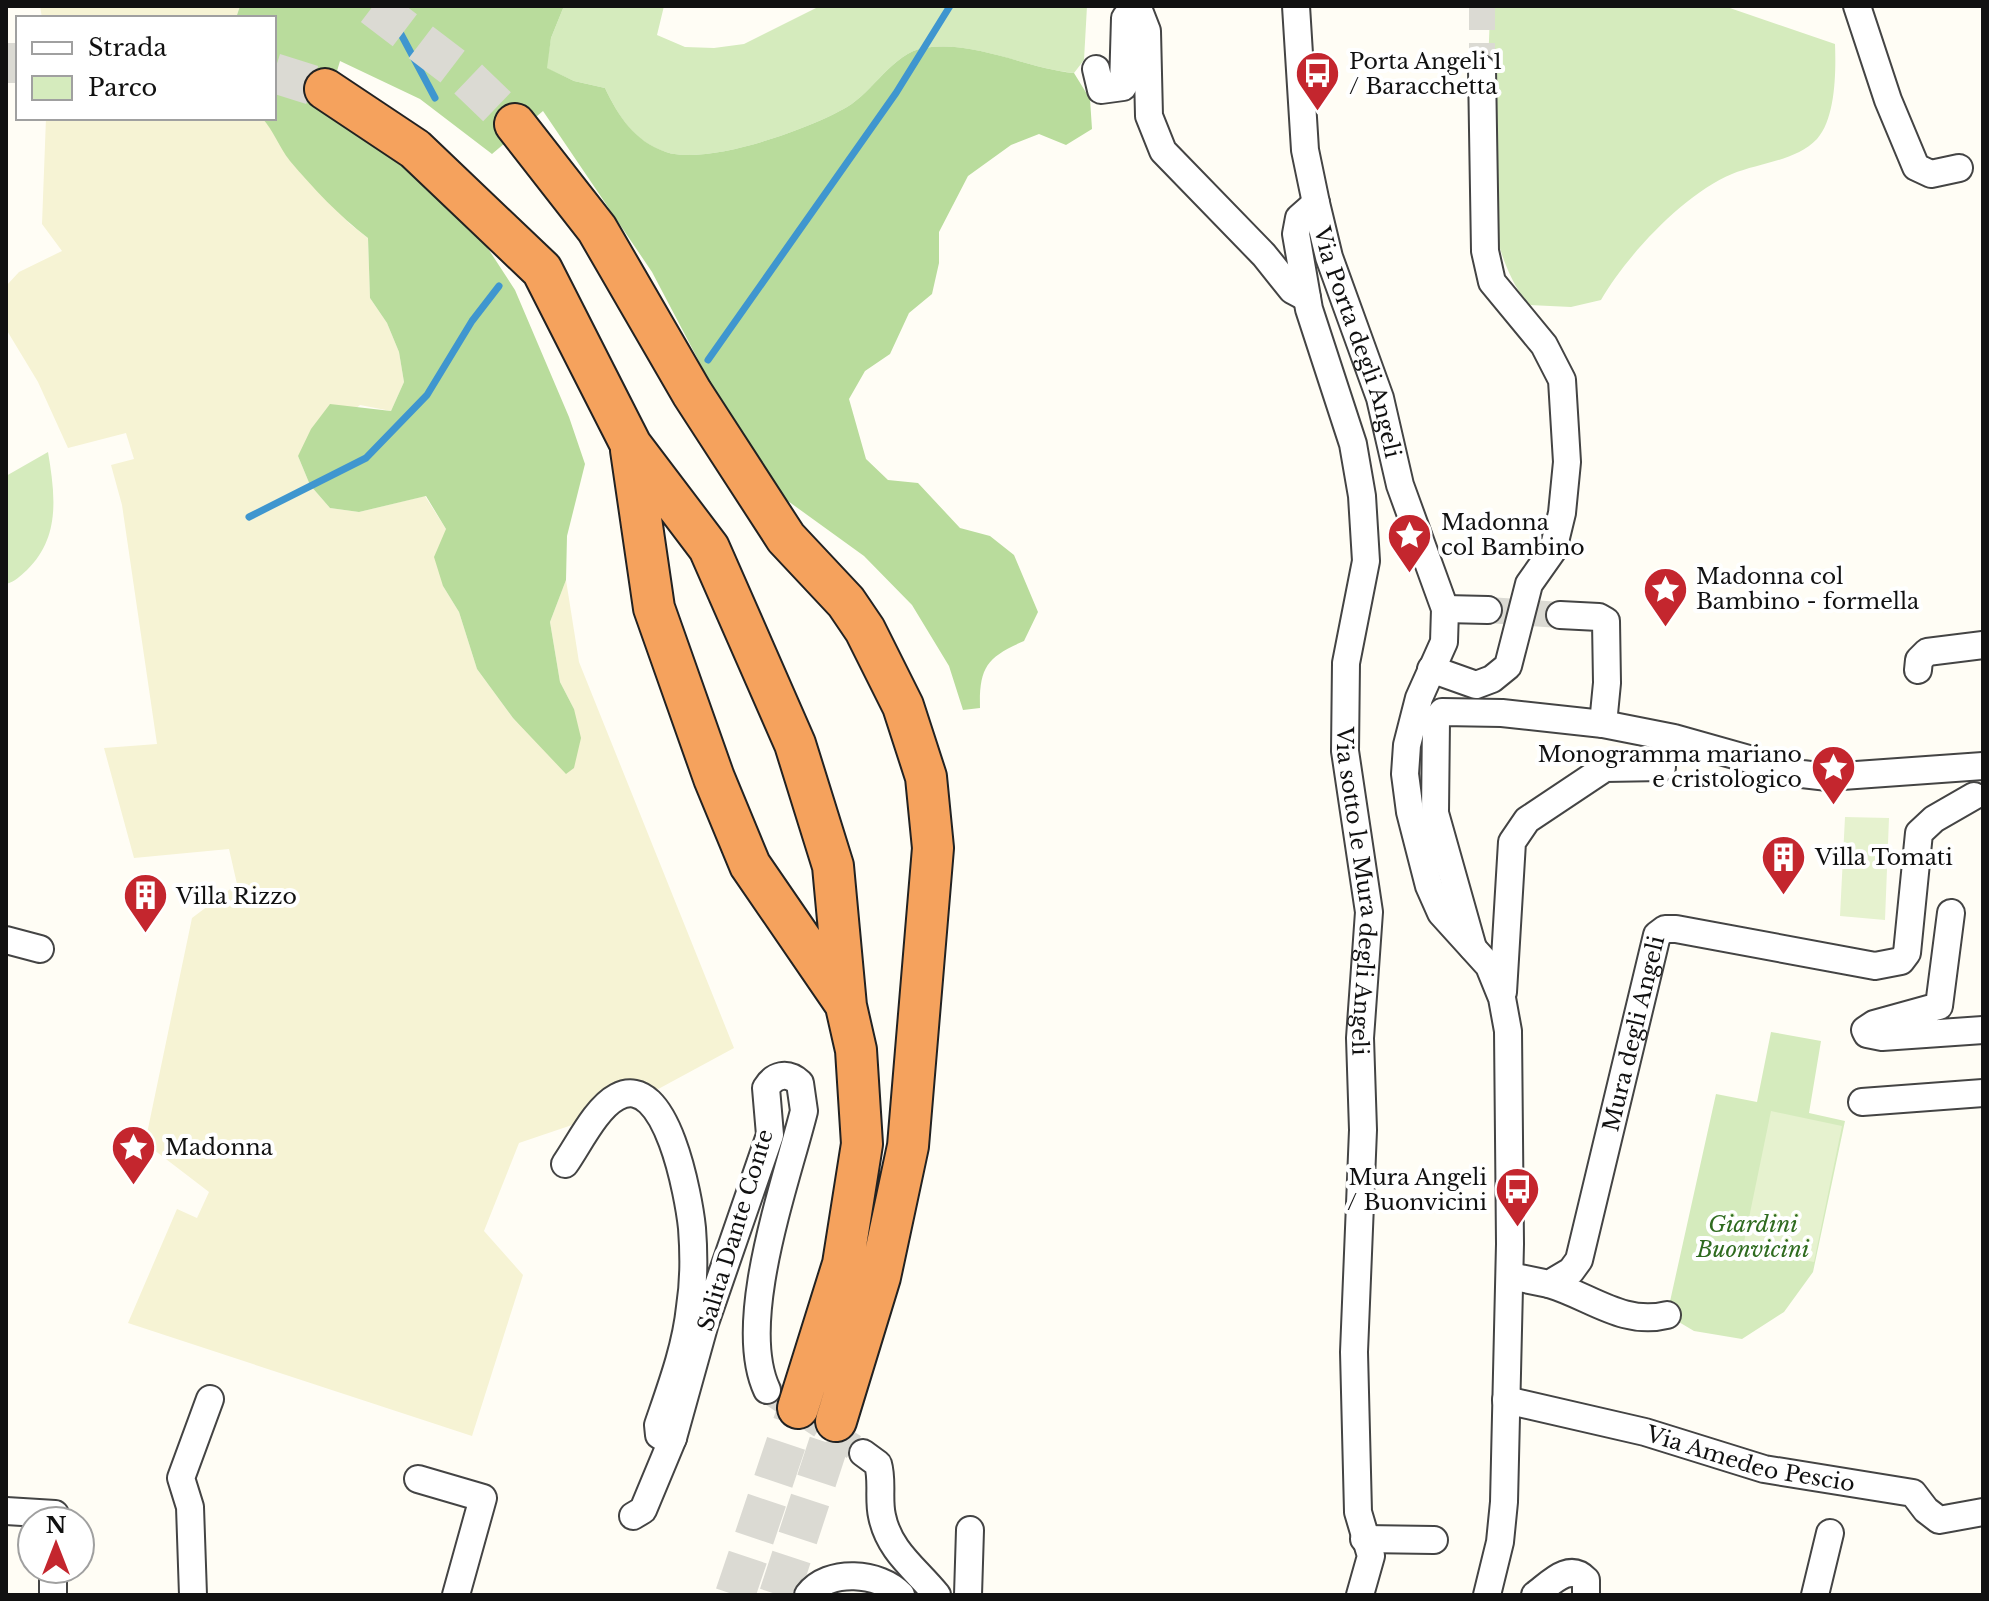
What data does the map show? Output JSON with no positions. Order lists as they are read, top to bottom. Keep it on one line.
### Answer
{"streets":{"street":["Via Porta degli Angeli","Via sotto le Mura degli Angeli","Mura degli Angeli","Salita Dante Conte","Via Amedeo Pescio"]},"crossings":[["Via Porta degli Angeli","Via sotto le Mura degli Angeli"]],"parks":["Giardini Buonvicini"],"places":{"bus stop":["Porta Angeli 1 / Baracchetta","Mura Angeli / Buonvicini"],"place":["Madonna col Bambino","Madonna col Bambino - formella","Monogramma mariano e cristologico","Madonna"],"building":["Villa Tomati","Villa Rizzo"]},"legend":["Strada","Parco"],"north":"top"}
